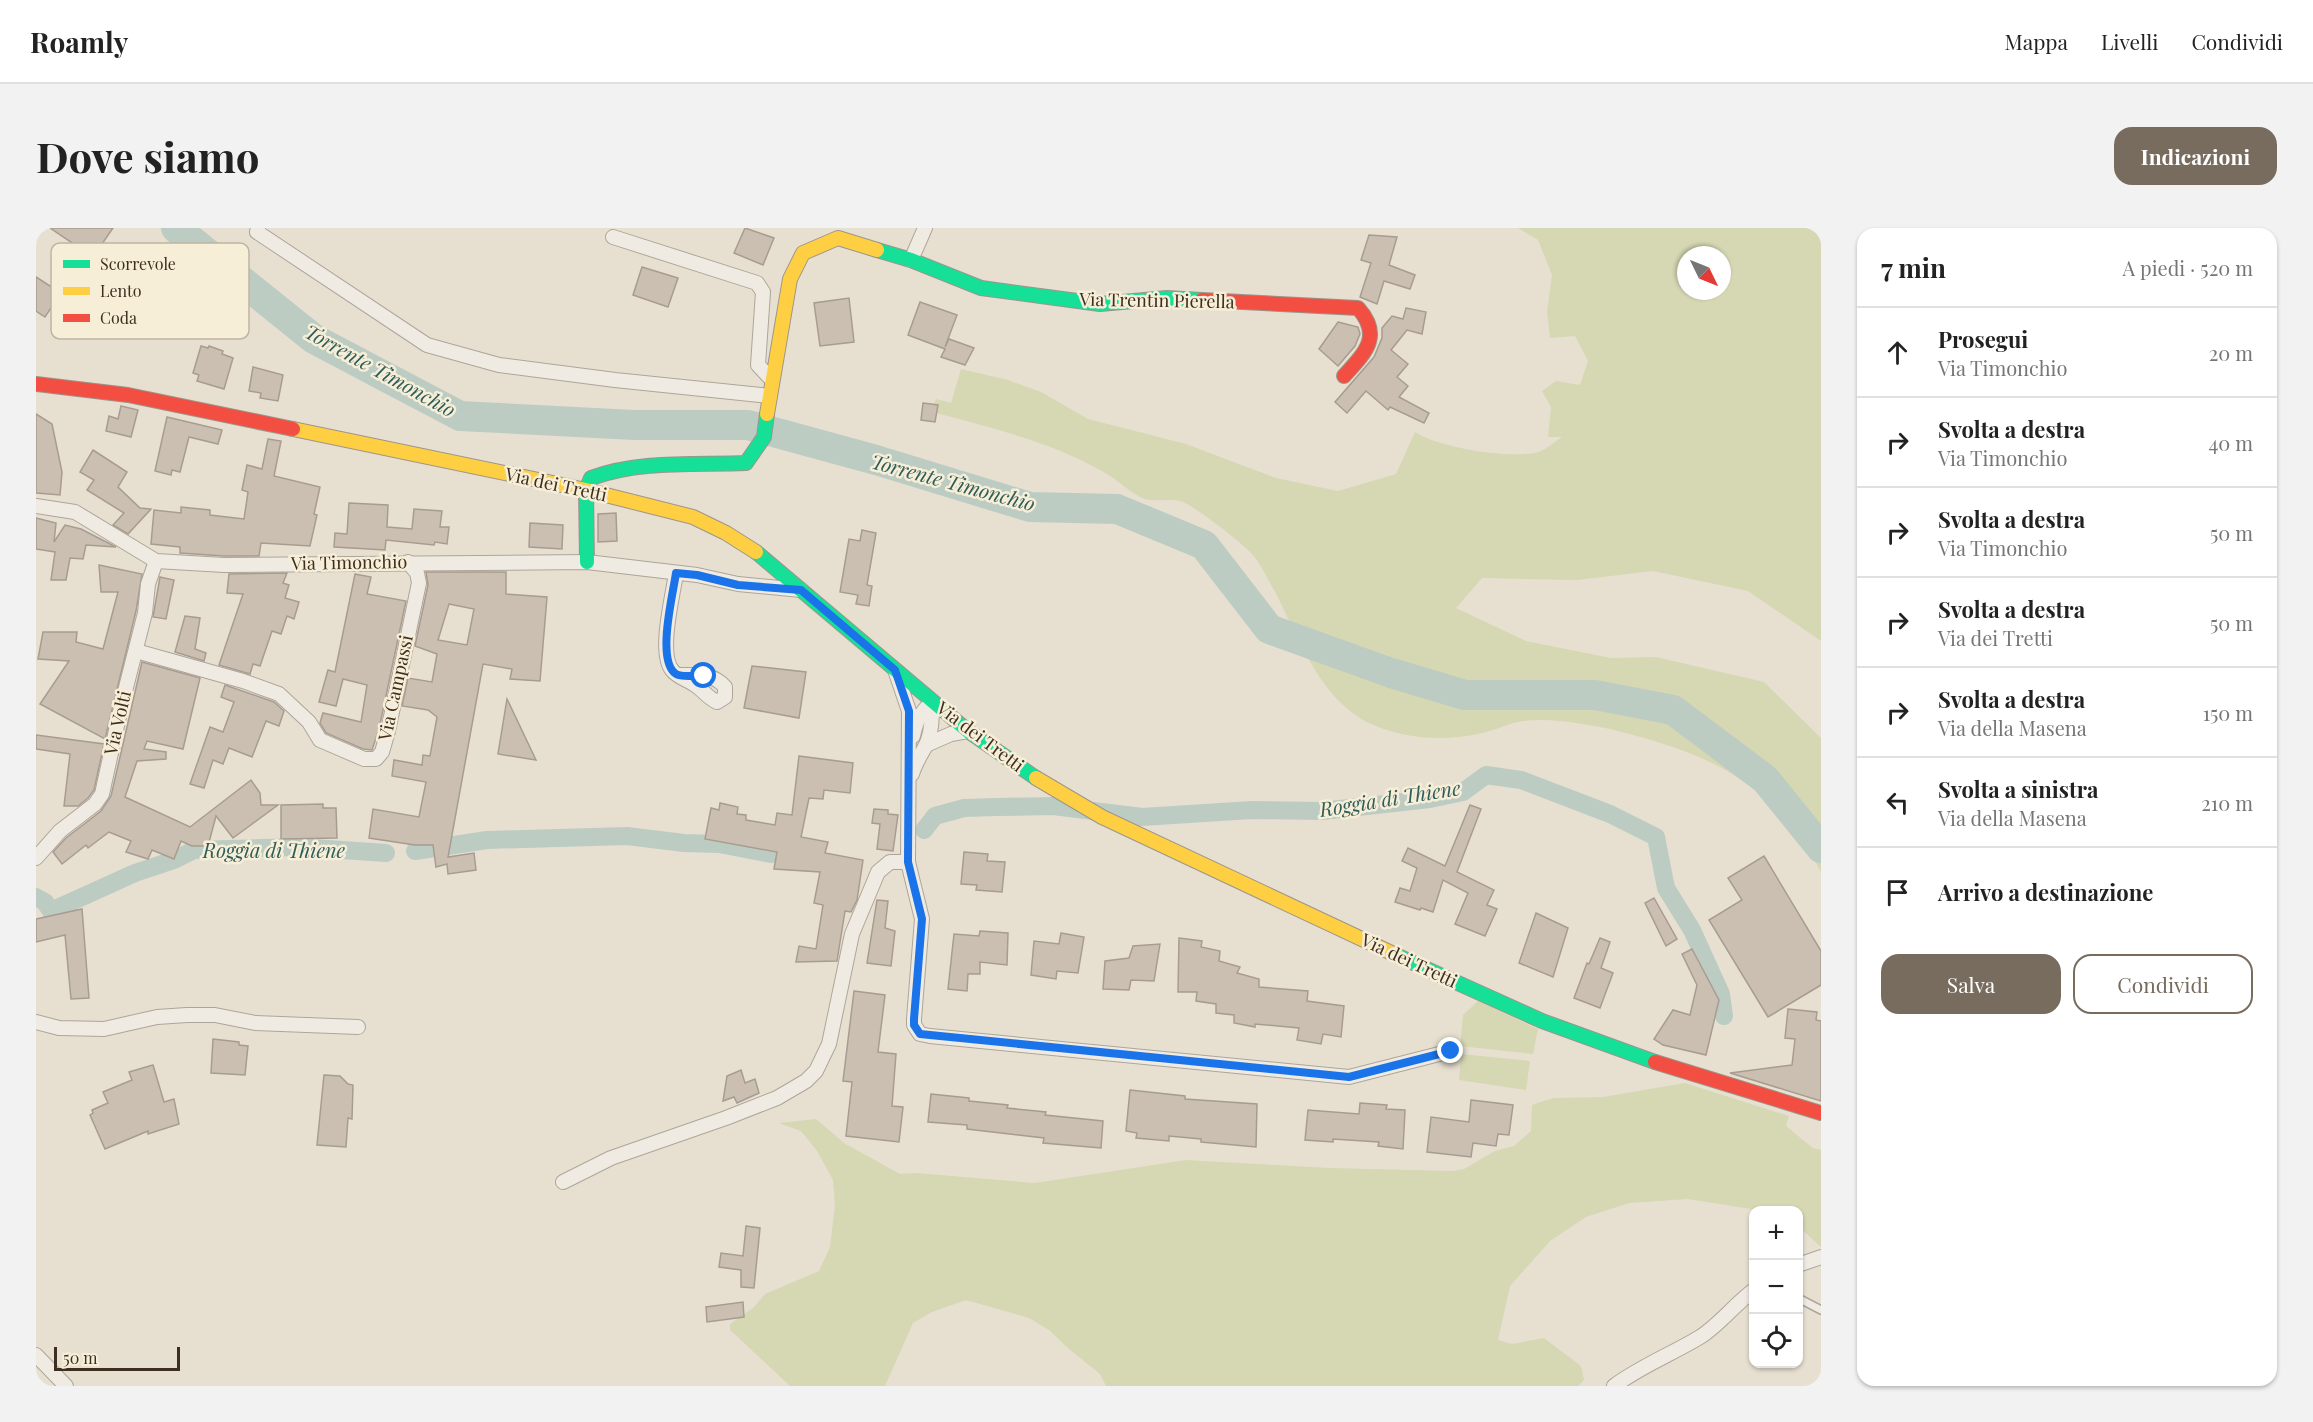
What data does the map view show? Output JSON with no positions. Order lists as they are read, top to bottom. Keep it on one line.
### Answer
{"streets":{"street":["Via Trentin Pierella","Via dei Tretti","Via Timonchio","Via Campassi","Via Volti"]},"crossings":[["Via Trentin Pierella","Via dei Tretti"],["Via dei Tretti","Via Timonchio"],["Via Timonchio","Via Campassi"],["Via Timonchio","Via Volti"],["Via Campassi","Via Volti"]],"water":["Torrente Timonchio","Roggia di Thiene"],"legend":["Scorrevole","Lento","Coda"],"scale_bar":"50 m","north":"bottom right","page":{"header":"Roamly","nav":["Mappa","Livelli","Condividi"],"buttons":["Indicazioni",["Salva","Condividi"]],"title":"Dove siamo","heading":["7 min","A piedi · 520 m"],"list":[["Prosegui","Via Timonchio","20 m"],["Svolta a destra","Via Timonchio","40 m"],["Svolta a destra","Via Timonchio","50 m"],["Svolta a destra","Via dei Tretti","50 m"],["Svolta a destra","Via della Masena","150 m"],["Svolta a sinistra","Via della Masena","210 m"],"Arrivo a destinazione"],"map_buttons":["+","−"],"scale":"50 m"}}
